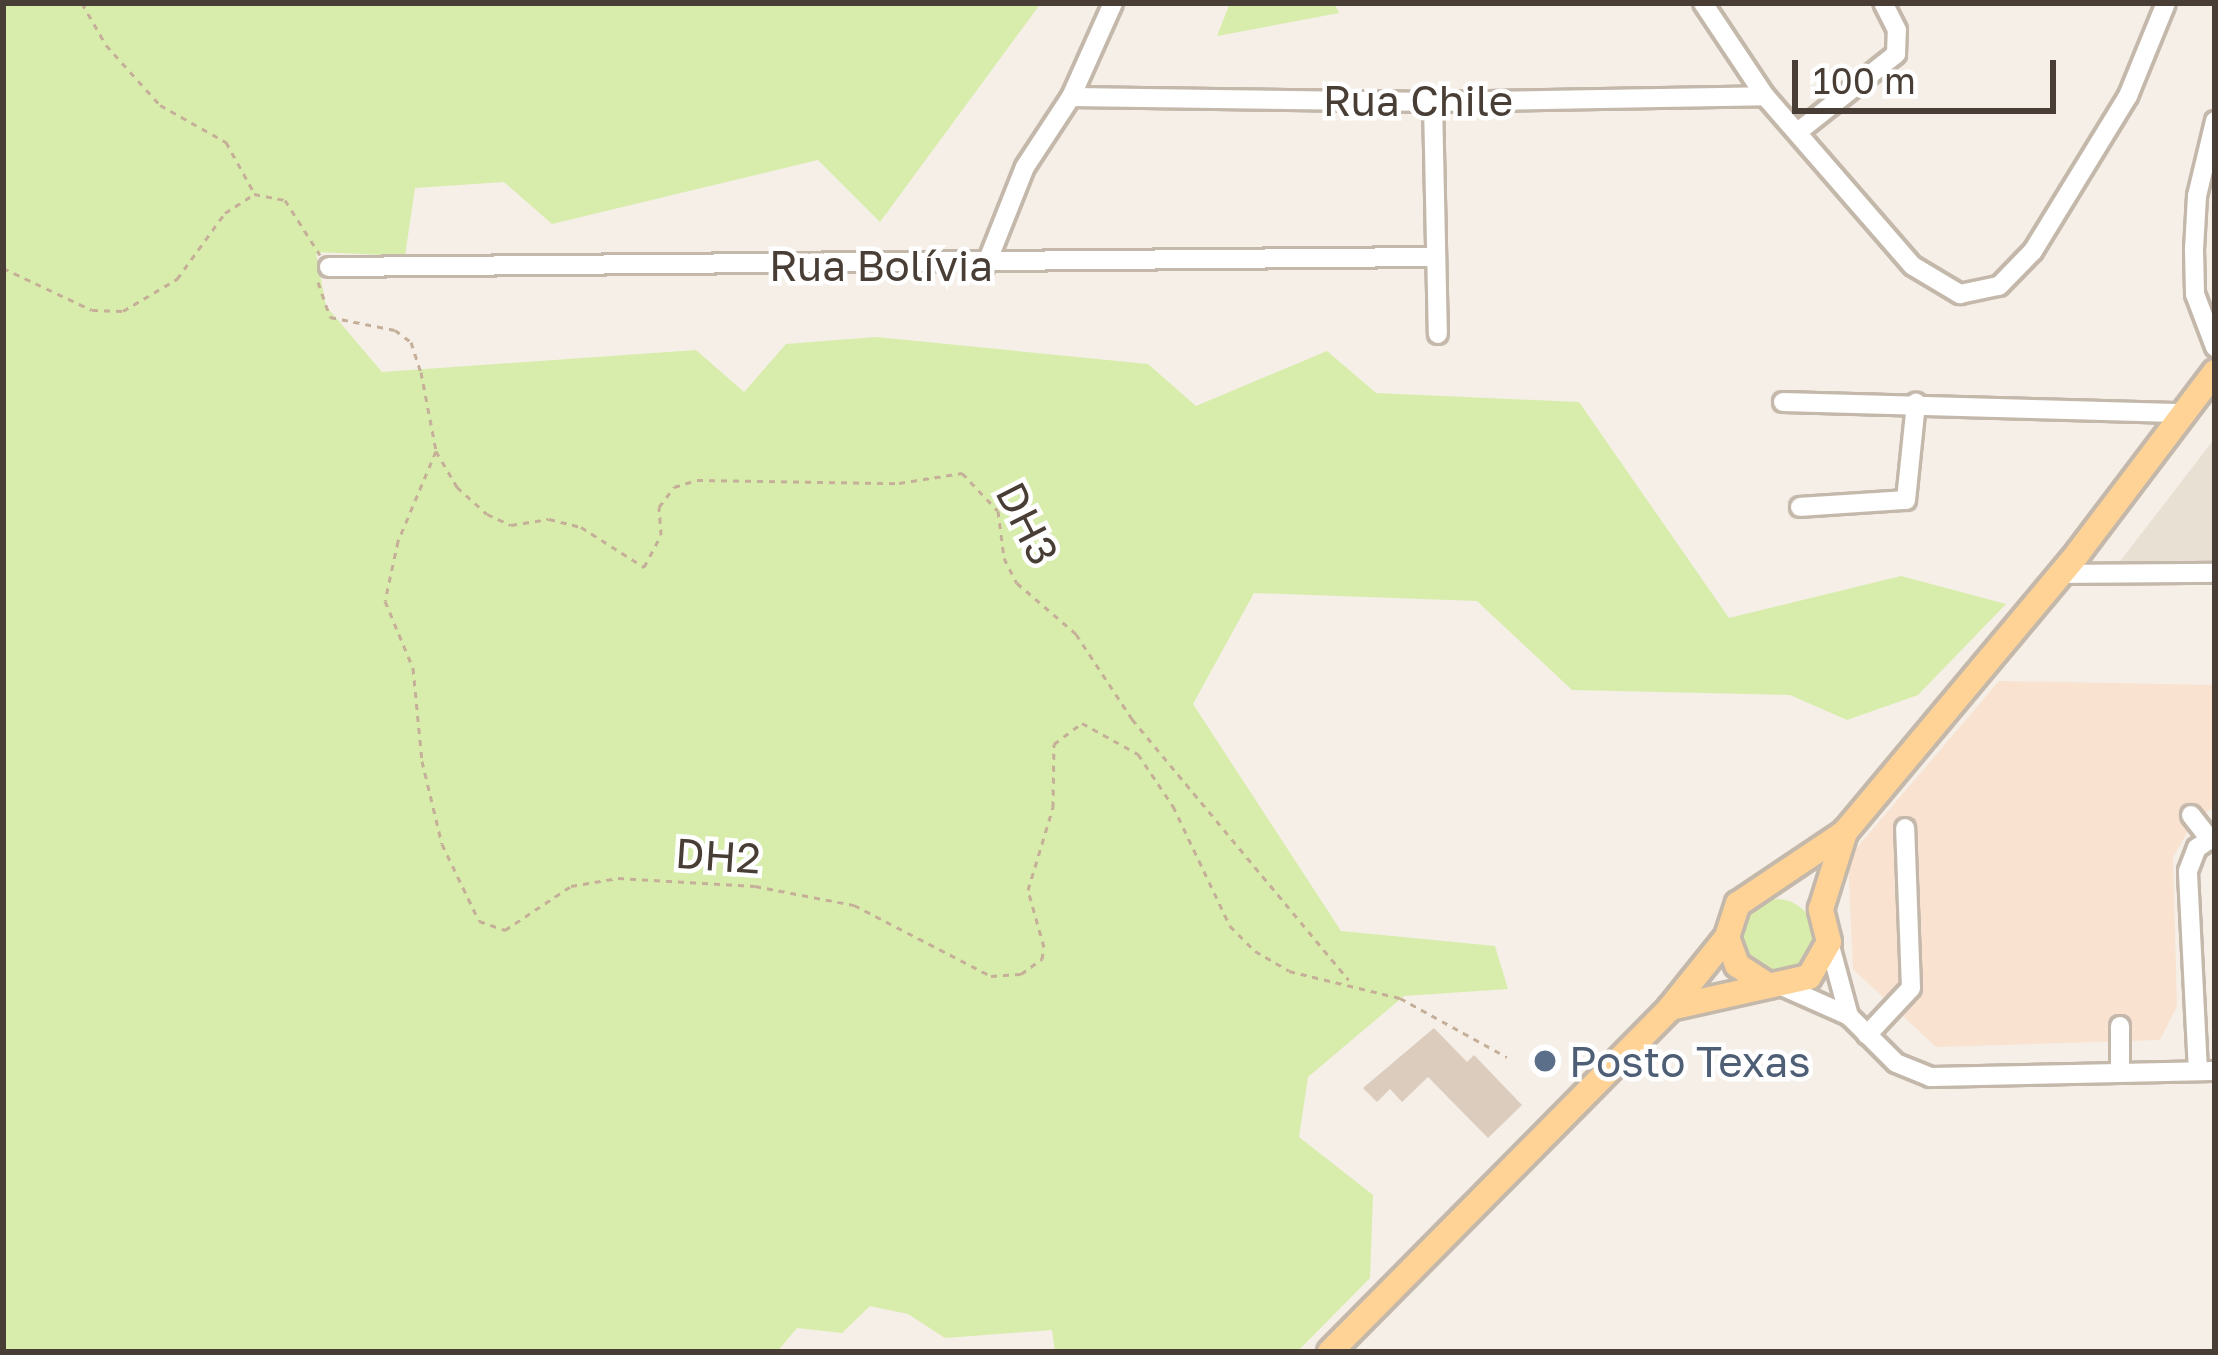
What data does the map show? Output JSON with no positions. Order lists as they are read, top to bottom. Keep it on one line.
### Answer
{"streets":{"street":["Rua Chile","Rua Bolívia"],"path":["DH3","DH2"]},"crossings":[["DH3","DH2"]],"places":["Posto Texas"],"scale_bar":"100 m"}
